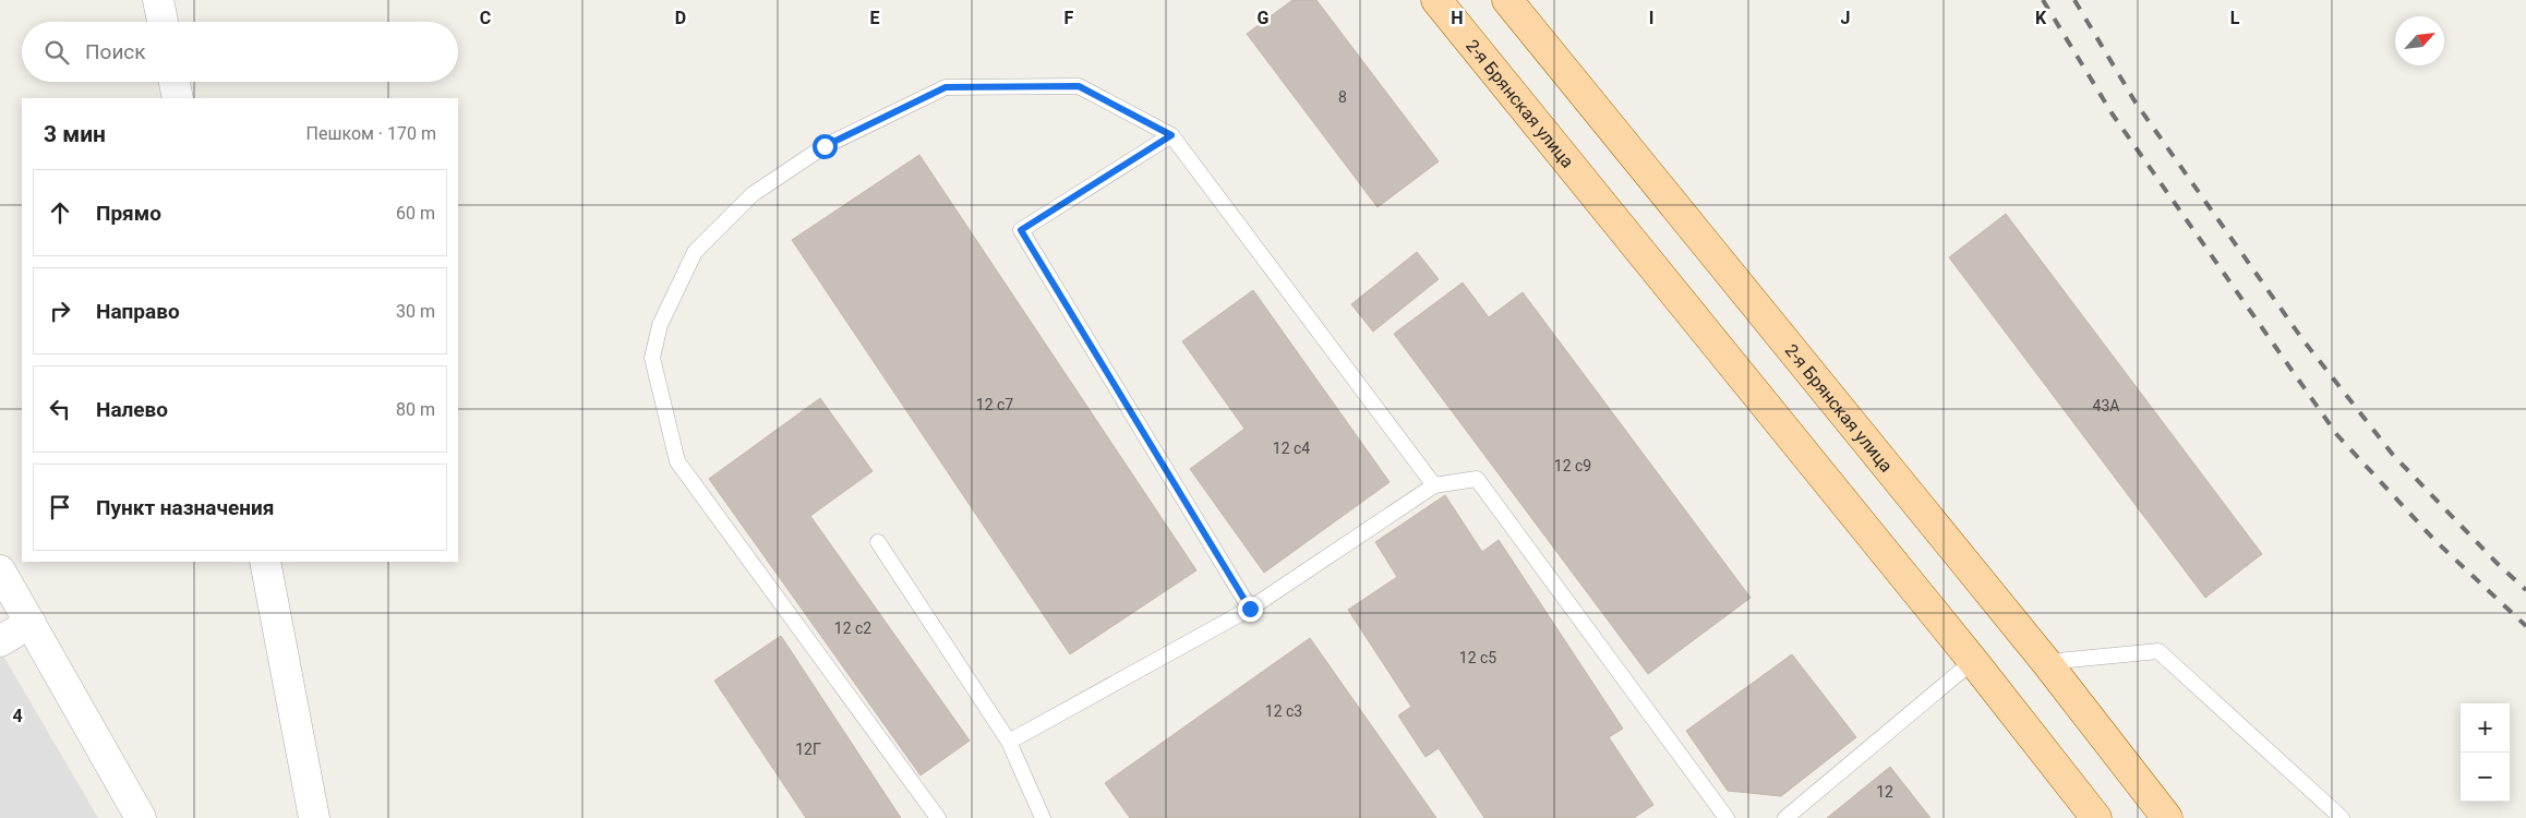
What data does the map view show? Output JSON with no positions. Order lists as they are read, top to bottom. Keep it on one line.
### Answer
{"streets":{"main road":["2-я Брянская улица"]},"house_numbers":["8","12 с7","43А","12 с4","12 с9","12 с2","12 с5","12 с3","12Г","12"],"north":"top right","page":{"search":"Поиск","heading":["3 мин","Пешком · 170 m"],"list":[["Прямо","60 m"],["Направо","30 m"],["Налево","80 m"],"Пункт назначения"],"map_buttons":["+","−"]},"grid":{"columns":["C","D","E","F","G","H","I","J","K","L"],"rows":["4"]}}
